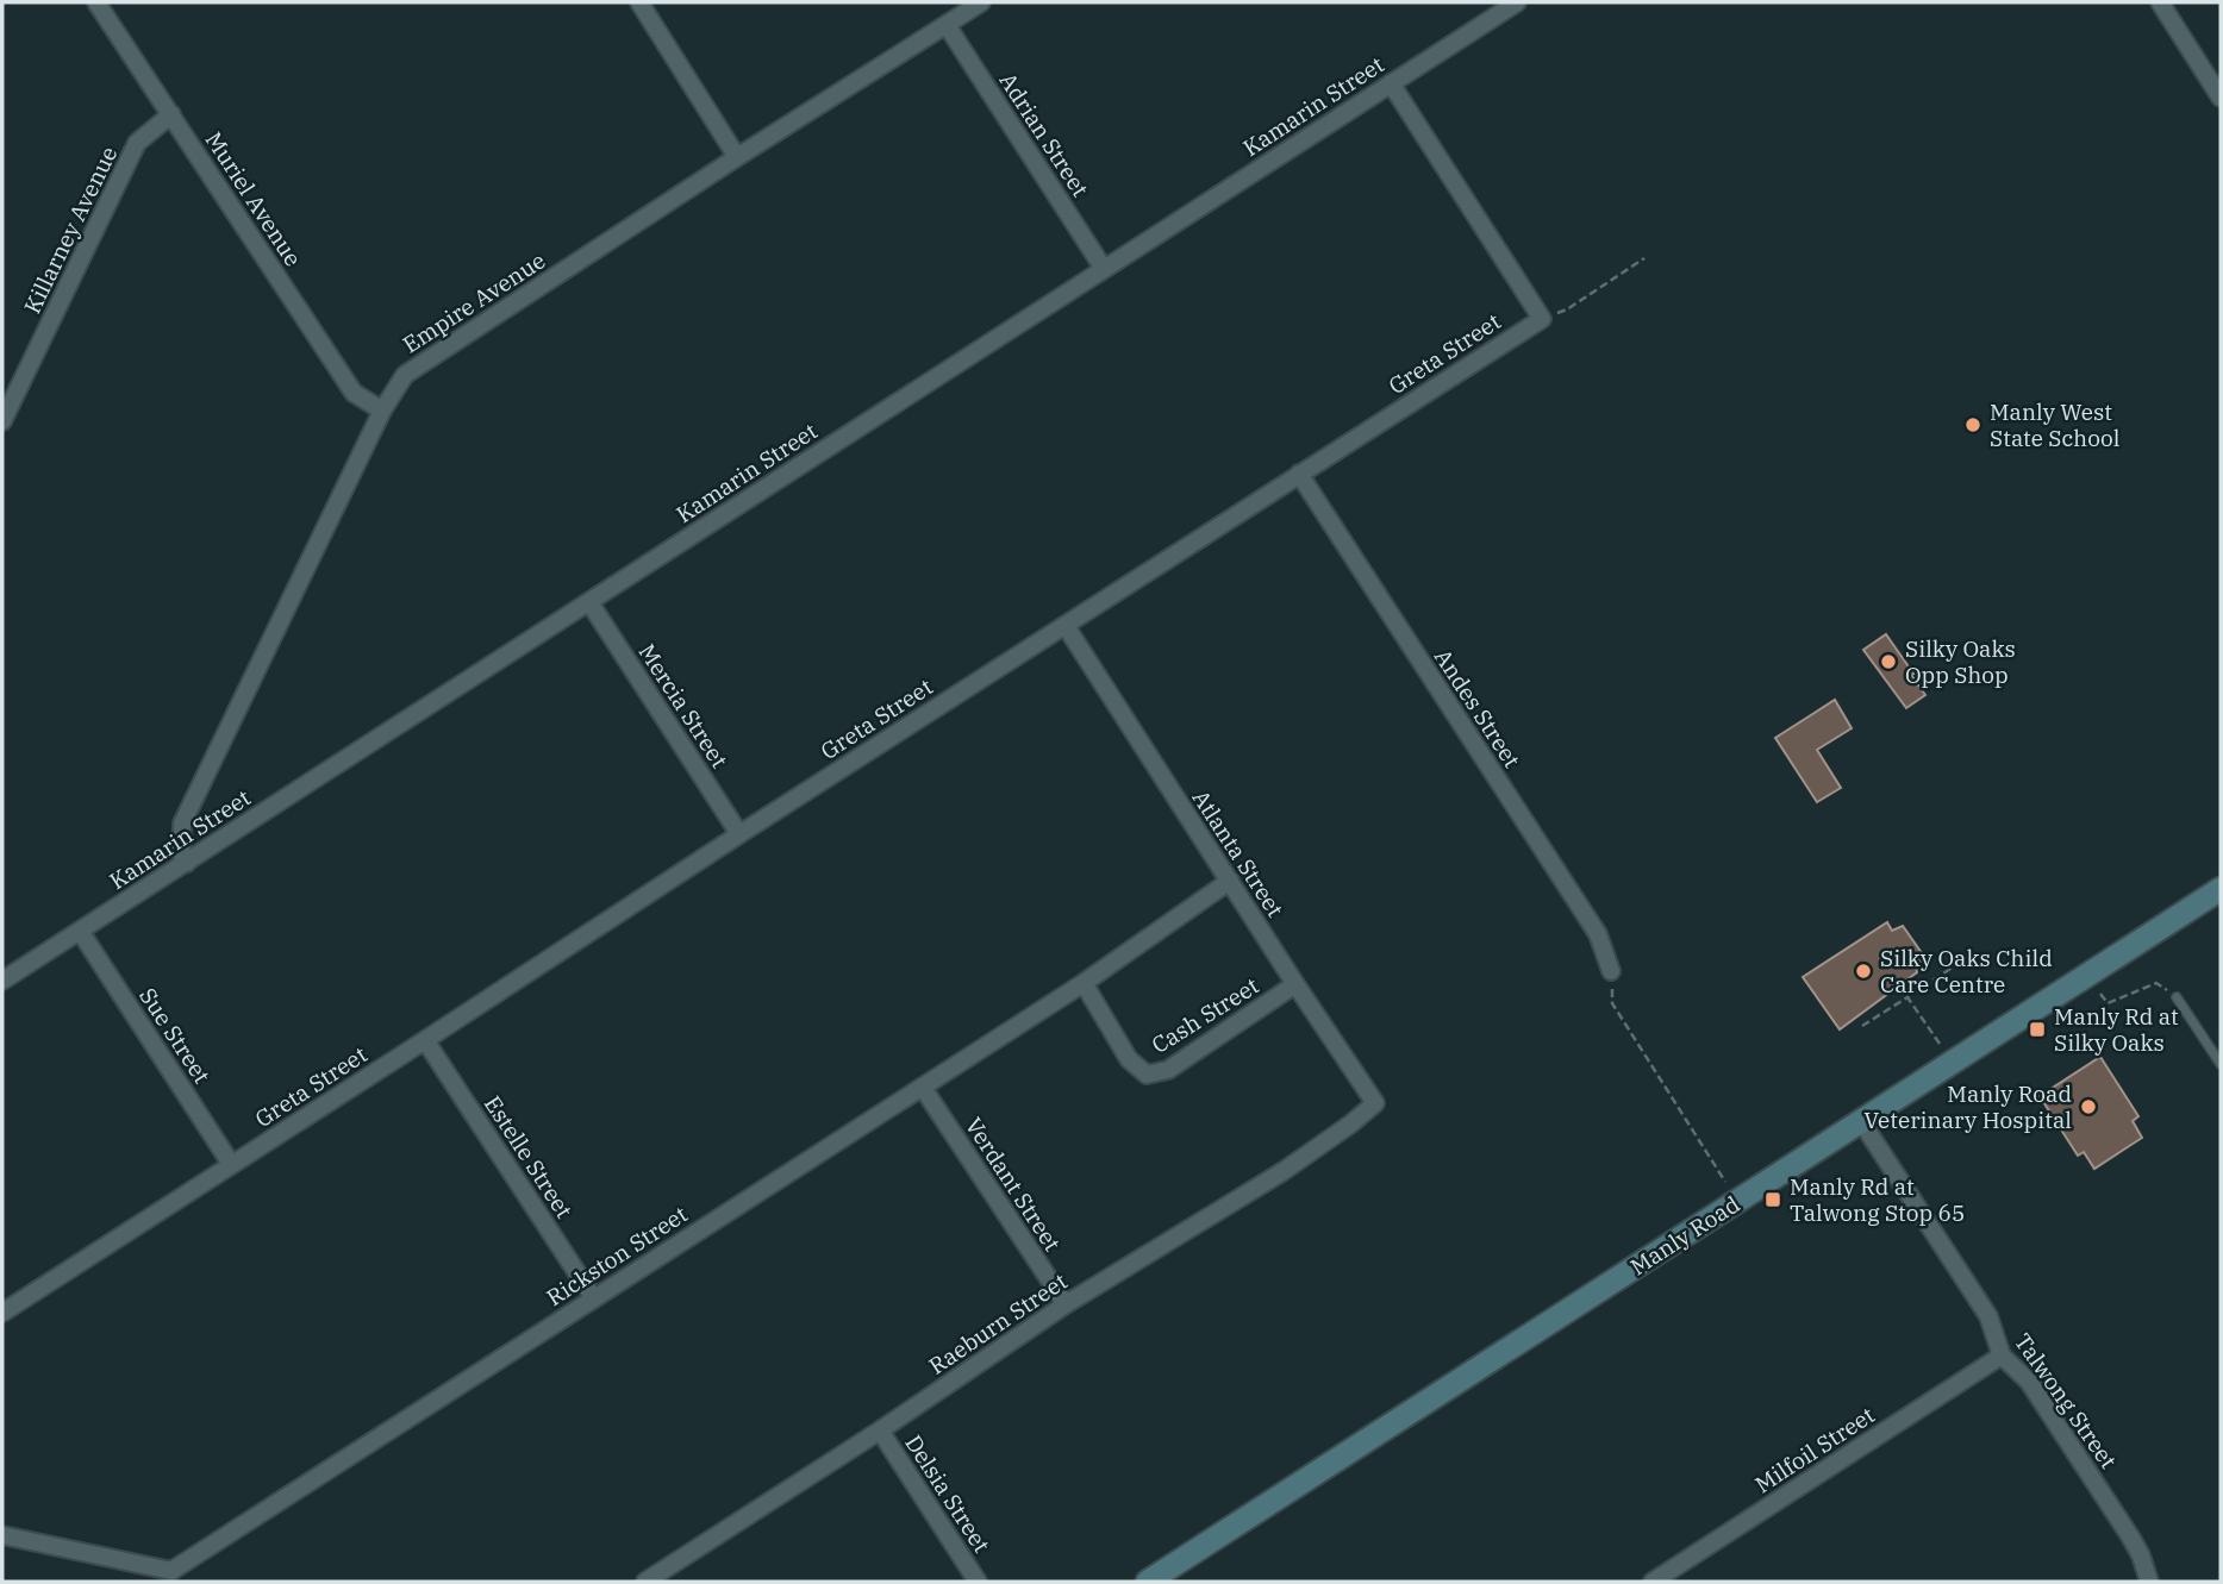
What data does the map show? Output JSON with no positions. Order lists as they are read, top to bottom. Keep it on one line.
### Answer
{"streets":{"main road":["Manly Road"],"street":["Kamarin Street","Adrian Street","Muriel Avenue","Killarney Avenue","Empire Avenue","Greta Street","Mercia Street","Andes Street","Atlanta Street","Cash Street","Sue Street","Estelle Street","Verdant Street","Rickston Street","Raeburn Street","Talwong Street","Milfoil Street","Delsia Street"]},"crossings":[["Kamarin Street","Adrian Street"],["Kamarin Street","Empire Avenue"],["Kamarin Street","Mercia Street"],["Kamarin Street","Sue Street"],["Adrian Street","Empire Avenue"],["Muriel Avenue","Killarney Avenue"],["Muriel Avenue","Empire Avenue"],["Greta Street","Mercia Street"],["Greta Street","Andes Street"],["Greta Street","Atlanta Street"],["Greta Street","Sue Street"],["Greta Street","Estelle Street"],["Atlanta Street","Cash Street"],["Atlanta Street","Rickston Street"],["Atlanta Street","Raeburn Street"],["Cash Street","Rickston Street"],["Estelle Street","Rickston Street"],["Verdant Street","Rickston Street"],["Verdant Street","Raeburn Street"],["Manly Road","Talwong Street"],["Raeburn Street","Delsia Street"],["Talwong Street","Milfoil Street"]],"places":{"other":["Manly West State School","Silky Oaks Opp Shop","Silky Oaks Child Care Centre","Manly Road Veterinary Hospital"],"transit":["Manly Rd at Silky Oaks","Manly Rd at Talwong Stop 65"]}}
